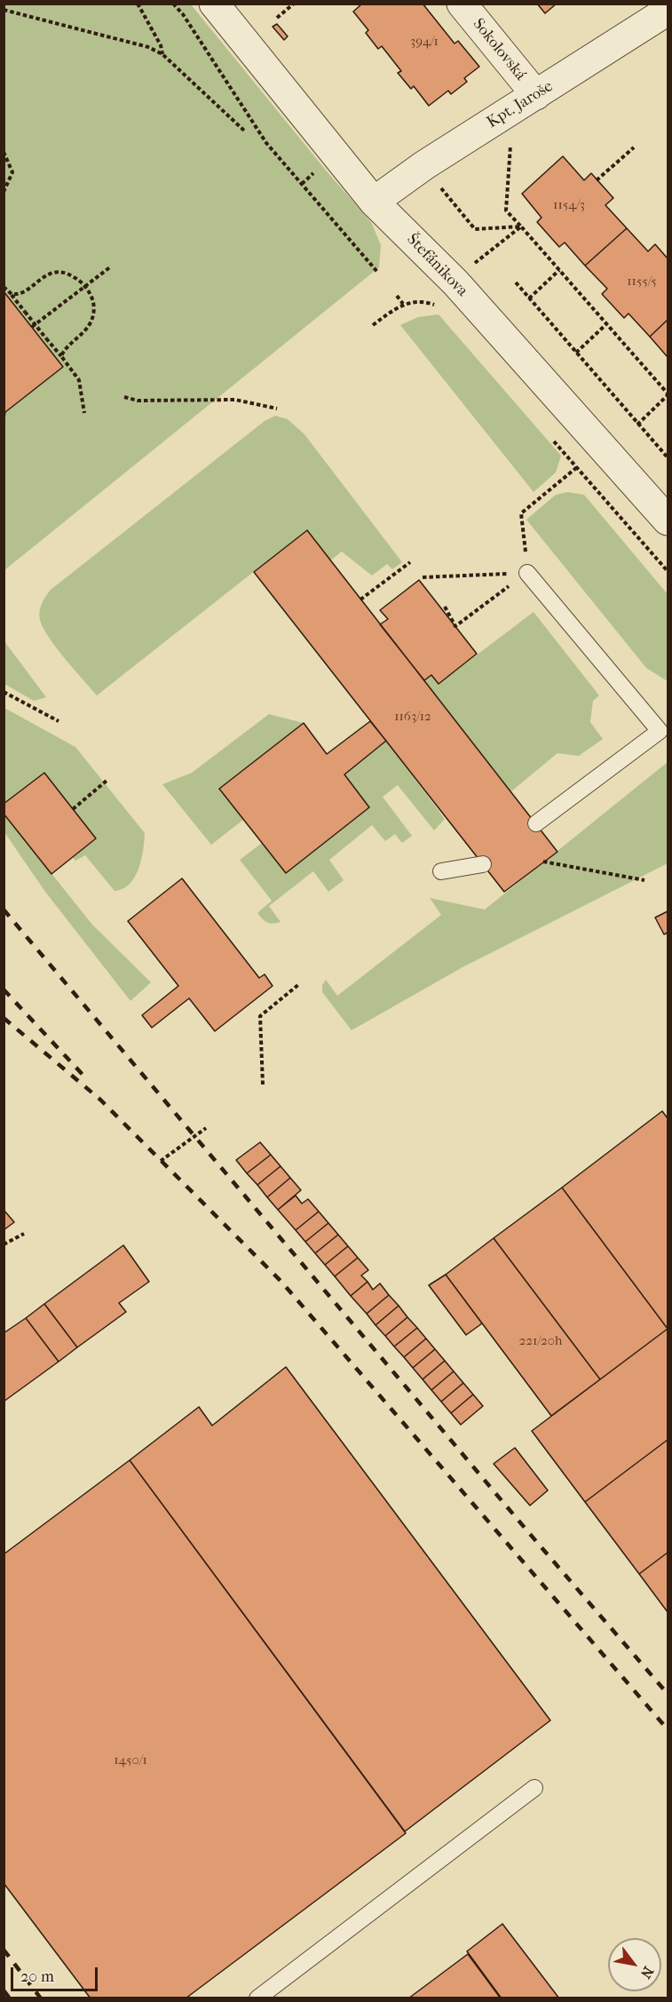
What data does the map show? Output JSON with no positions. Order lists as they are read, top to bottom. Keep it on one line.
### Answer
{"streets":{"street":["Sokolovská","Kpt. Jaroše","Štefánikova"]},"crossings":[["Sokolovská","Kpt. Jaroše"],["Kpt. Jaroše","Štefánikova"]],"house_numbers":["394/1","1154/3","1155/5","1163/12","221/20h","1450/1"],"scale_bar":"20 m","north":"bottom right"}
